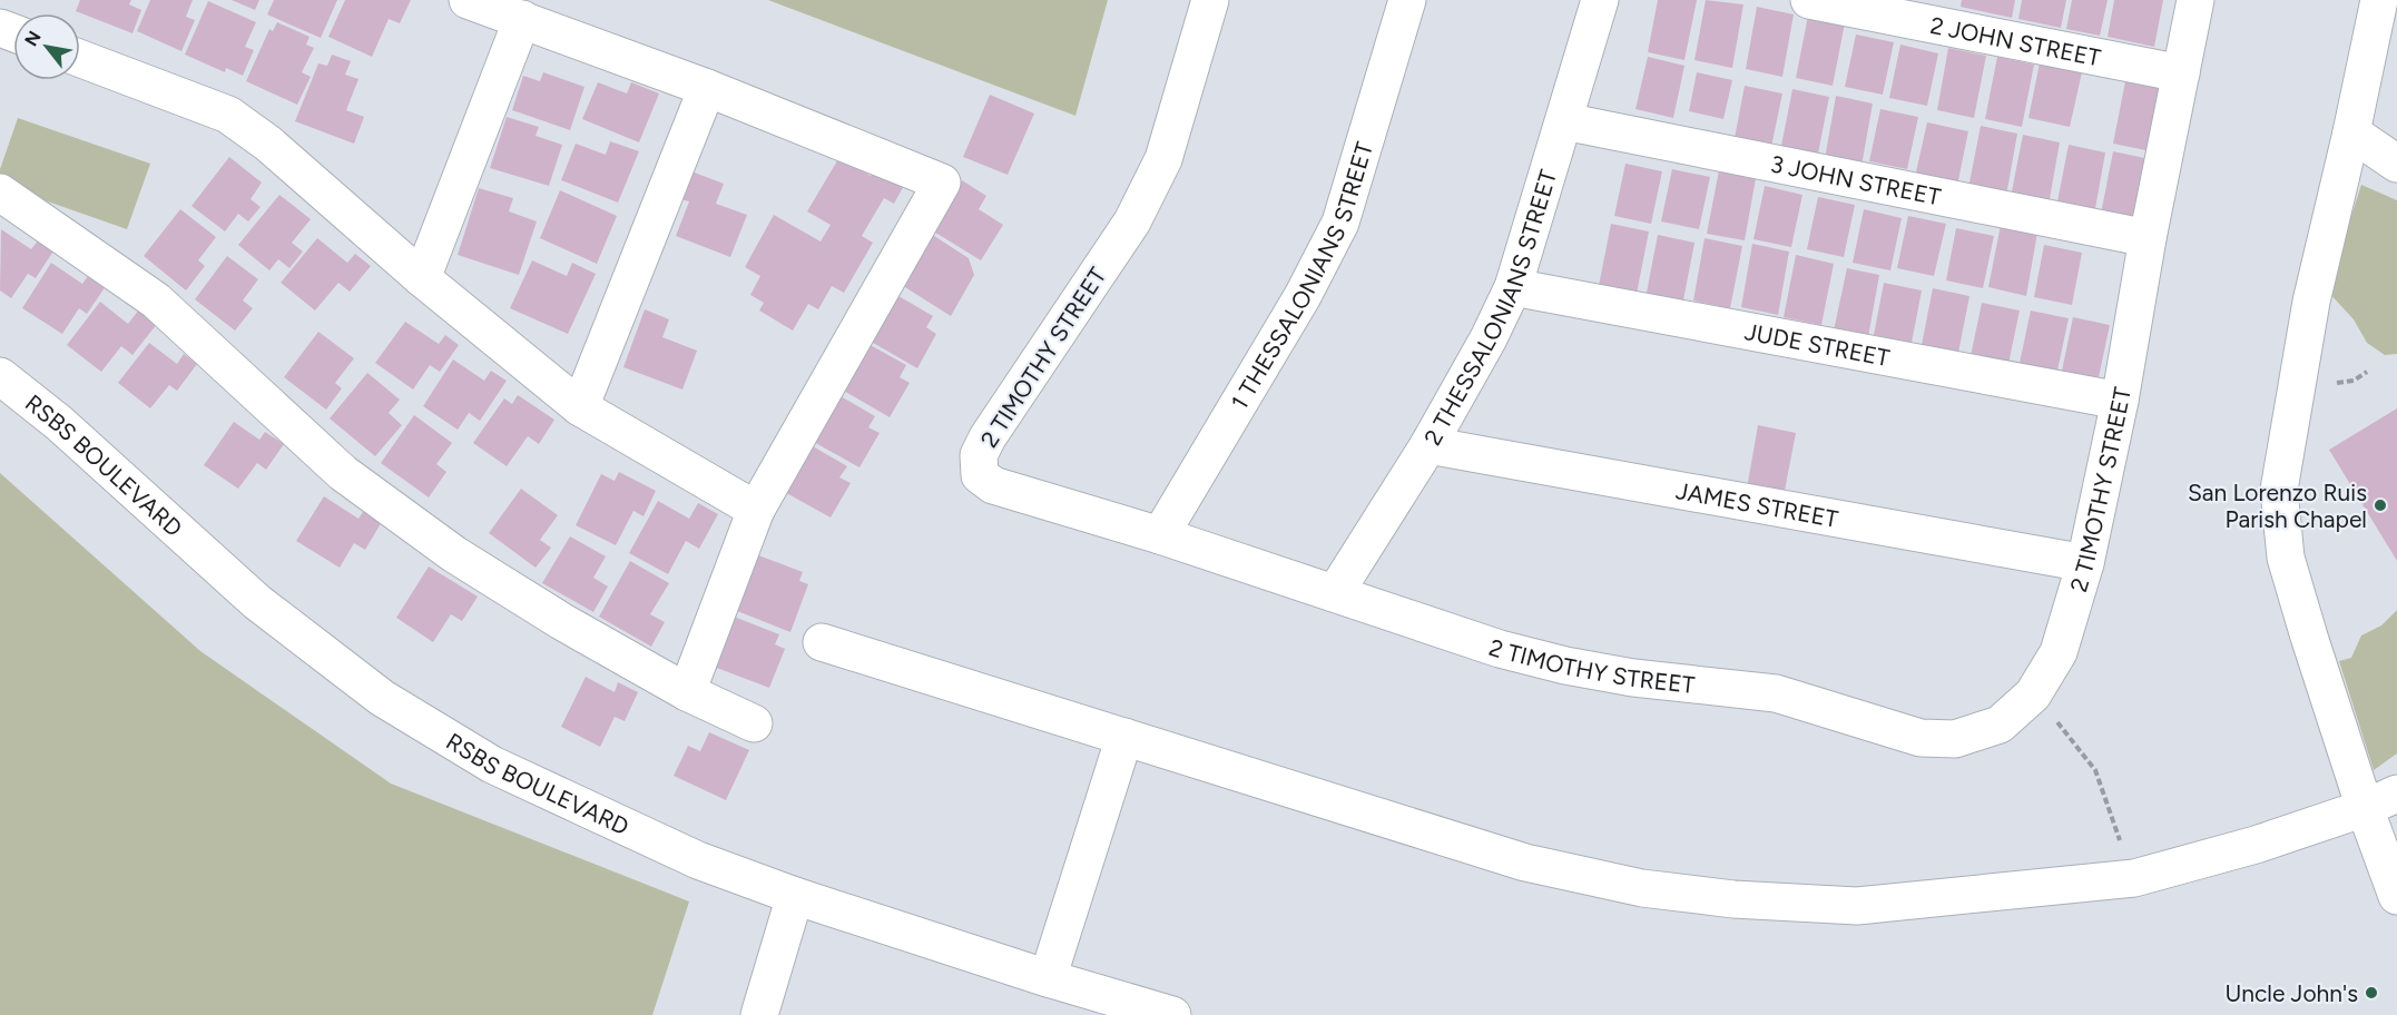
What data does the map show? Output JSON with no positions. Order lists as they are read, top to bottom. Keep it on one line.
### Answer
{"streets":{"street":["2 JOHN STREET","3 JOHN STREET","1 THESSALONIANS STREET","2 THESSALONIANS STREET","JUDE STREET","2 TIMOTHY STREET","RSBS BOULEVARD","JAMES STREET"]},"crossings":[["2 JOHN STREET","2 TIMOTHY STREET"],["3 JOHN STREET","2 THESSALONIANS STREET"],["3 JOHN STREET","2 TIMOTHY STREET"],["1 THESSALONIANS STREET","2 TIMOTHY STREET"],["2 THESSALONIANS STREET","JUDE STREET"],["2 THESSALONIANS STREET","2 TIMOTHY STREET"],["2 THESSALONIANS STREET","JAMES STREET"],["JUDE STREET","2 TIMOTHY STREET"],["2 TIMOTHY STREET","JAMES STREET"]],"places":["San Lorenzo Ruis Parish Chapel","Uncle John's"],"north":"top left"}
